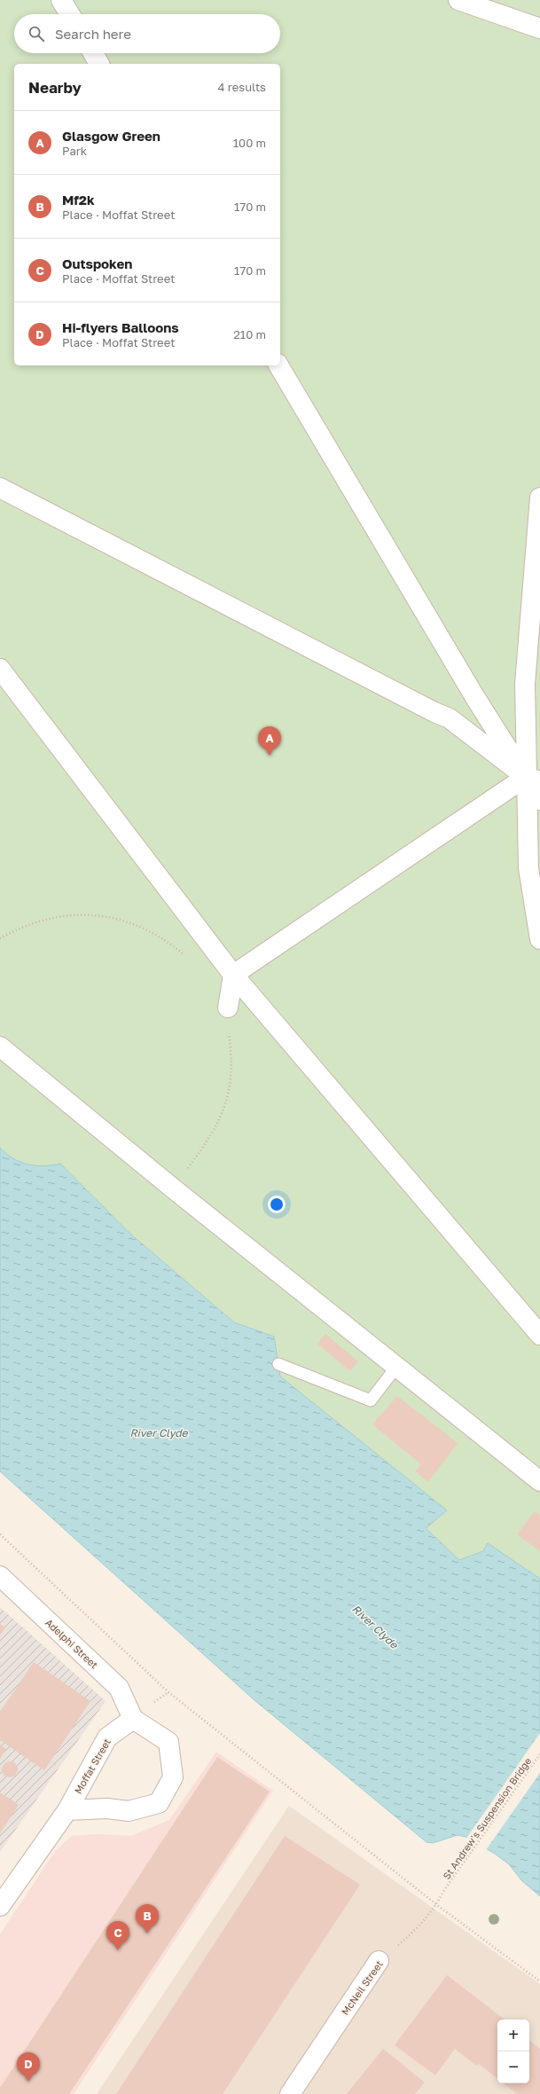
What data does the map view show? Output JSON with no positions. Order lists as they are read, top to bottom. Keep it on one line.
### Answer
{"streets":{"street":["Adelphi Street","Moffat Street","McNeil Street"],"path":["St Andrew's Suspension Bridge"]},"crossings":[["Adelphi Street","Moffat Street"],["St Andrew's Suspension Bridge","McNeil Street"]],"water":["River Clyde"],"page":{"search":"Search here","heading":["Nearby","4 results"],"list":[{"mark":"A","name":"Glasgow Green","note":"Park","value":"100 m"},{"mark":"B","name":"Mf2k","note":"Place · Moffat Street","value":"170 m"},{"mark":"C","name":"Outspoken","note":"Place · Moffat Street","value":"170 m"},{"mark":"D","name":"Hi-flyers Balloons","note":"Place · Moffat Street","value":"210 m"}],"pins":["A","B","C","D"],"map_buttons":["+","−"]}}
